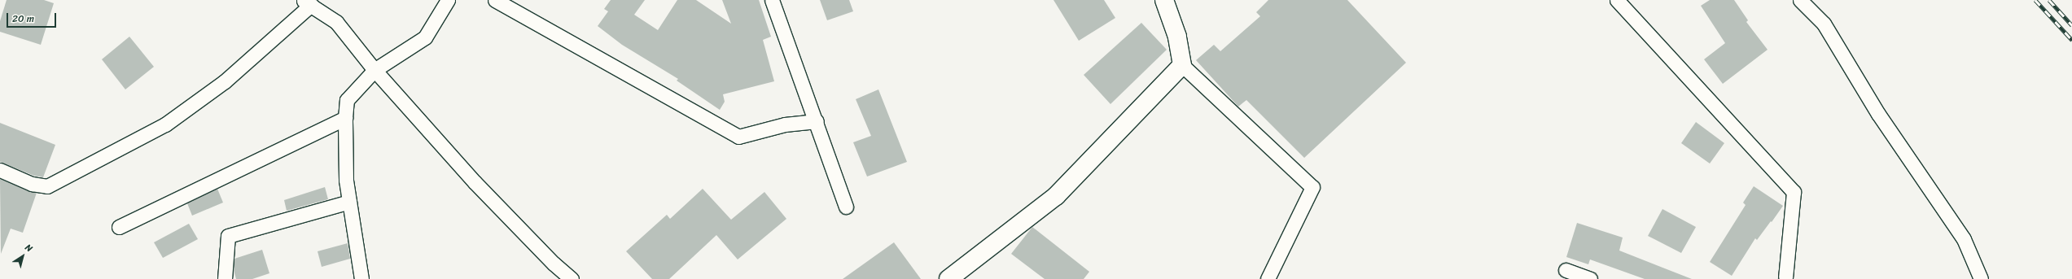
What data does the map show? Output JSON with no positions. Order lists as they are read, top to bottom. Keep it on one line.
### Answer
{"scale_bar":"20 m","north":"top right"}
